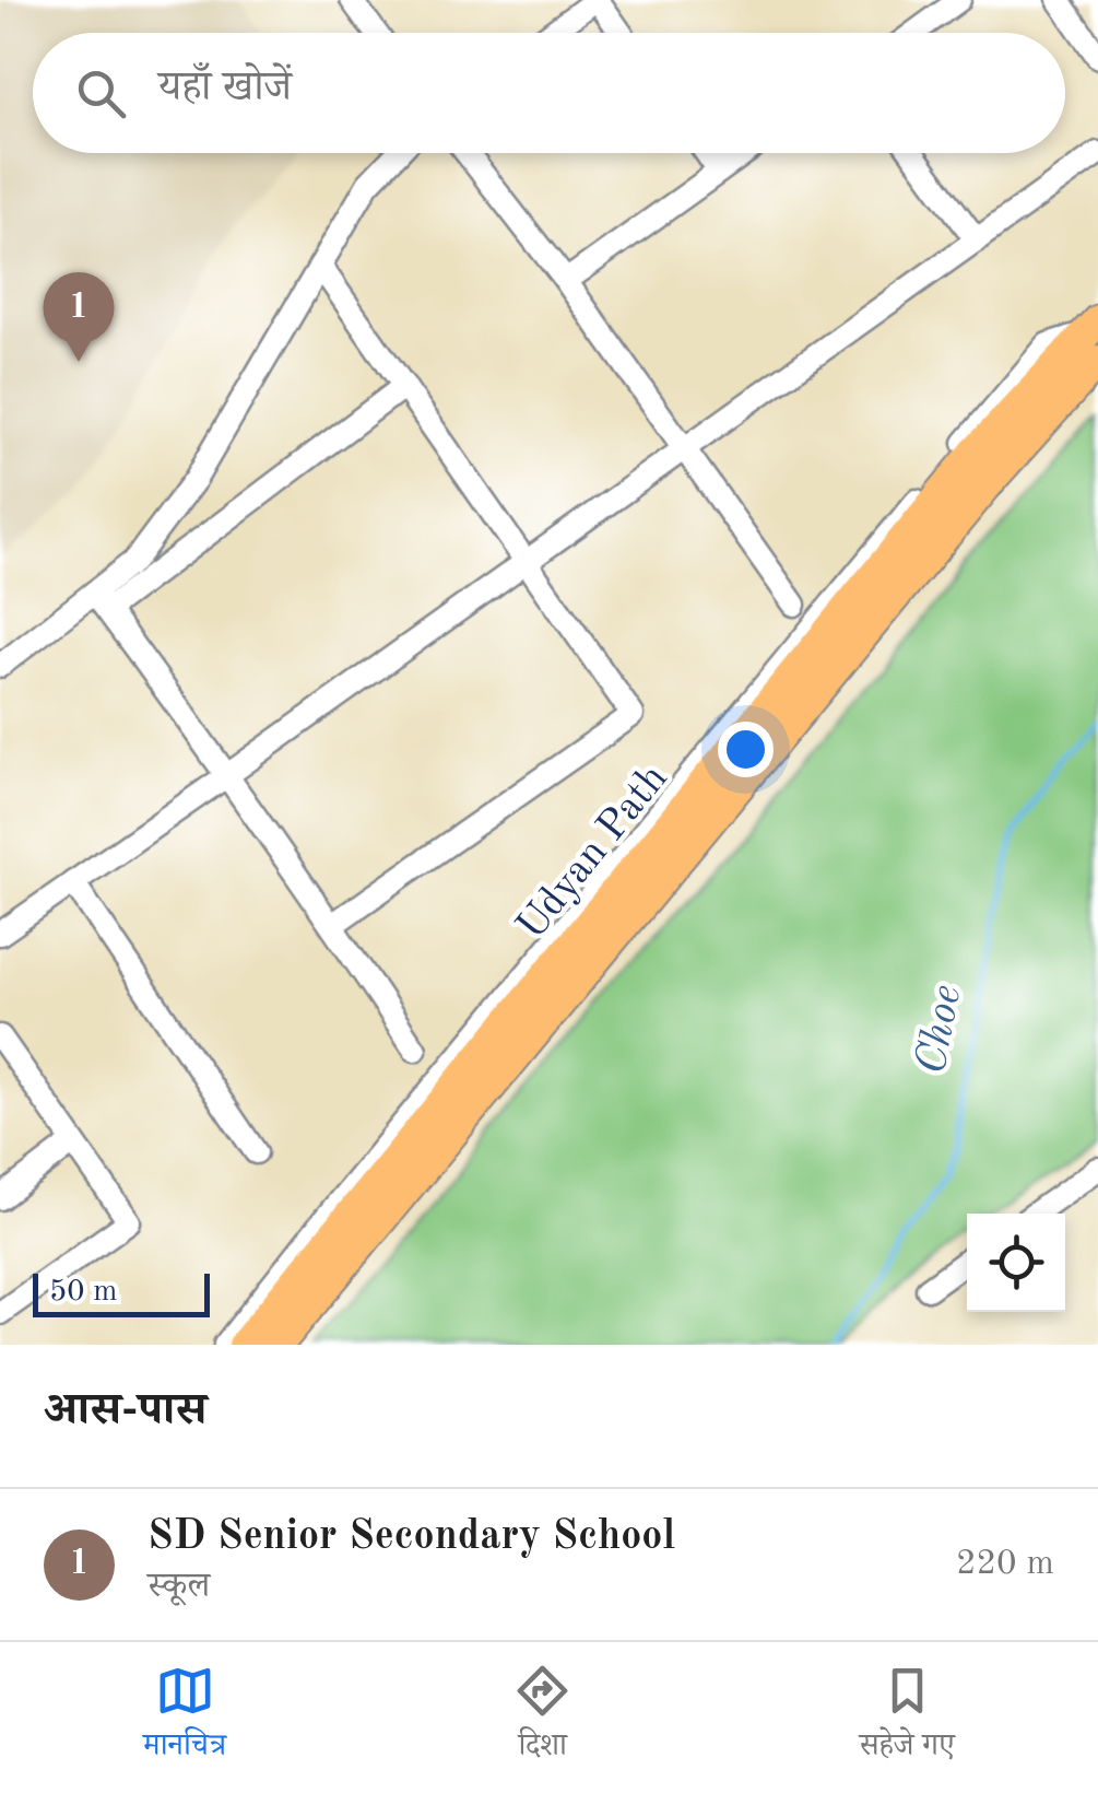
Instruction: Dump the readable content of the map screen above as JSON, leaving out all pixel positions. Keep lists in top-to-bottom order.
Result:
{
  "streets": {
    "main road": ["Udyan Path"]
  },
  "water": ["Choe"],
  "scale_bar": "50 m",
  "page": {
    "search": "यहाँ खोजें",
    "pins": "1",
    "scale": "50 m",
    "heading": "आस-पास",
    "list": [
      {
        "mark": "1",
        "name": "SD Senior Secondary School",
        "note": "स्कूल",
        "value": "220 m"
      }
    ],
    "nav": ["मानचित्र", "दिशा", "सहेजे गए"]
  }
}
